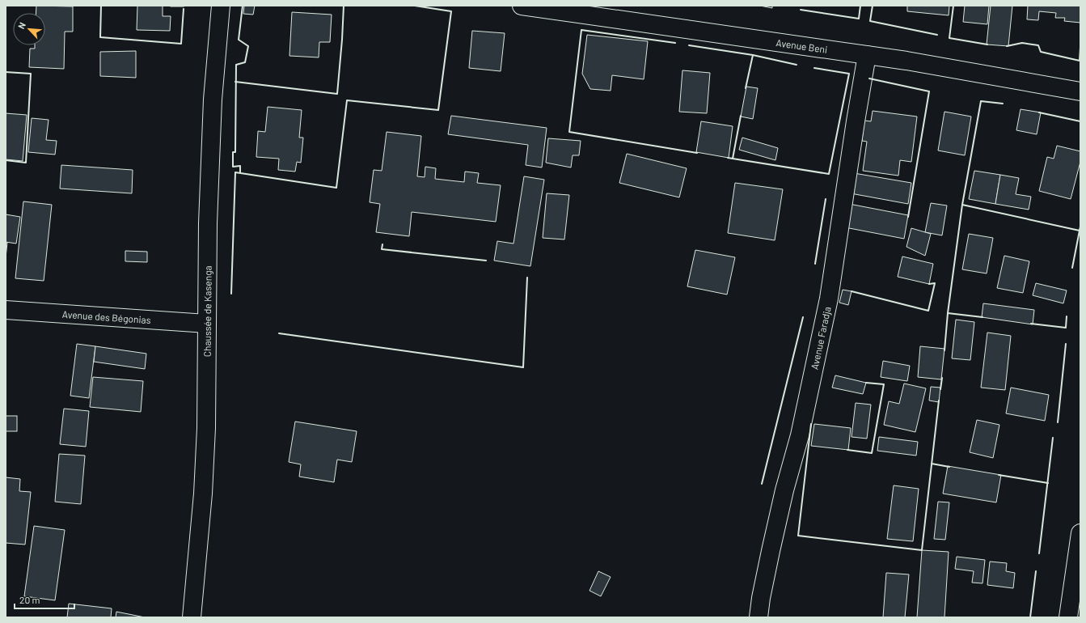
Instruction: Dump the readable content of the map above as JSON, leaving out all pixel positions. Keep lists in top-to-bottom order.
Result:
{
  "streets": {
    "street": [
      "Avenue Beni",
      "Chaussée de Kasenga",
      "Avenue des Bégonias",
      "Avenue Faradja"
    ]
  },
  "crossings": [
    ["Avenue Beni", "Avenue Faradja"],
    ["Chaussée de Kasenga", "Avenue des Bégonias"]
  ],
  "scale_bar": "20 m",
  "north": "top left"
}
